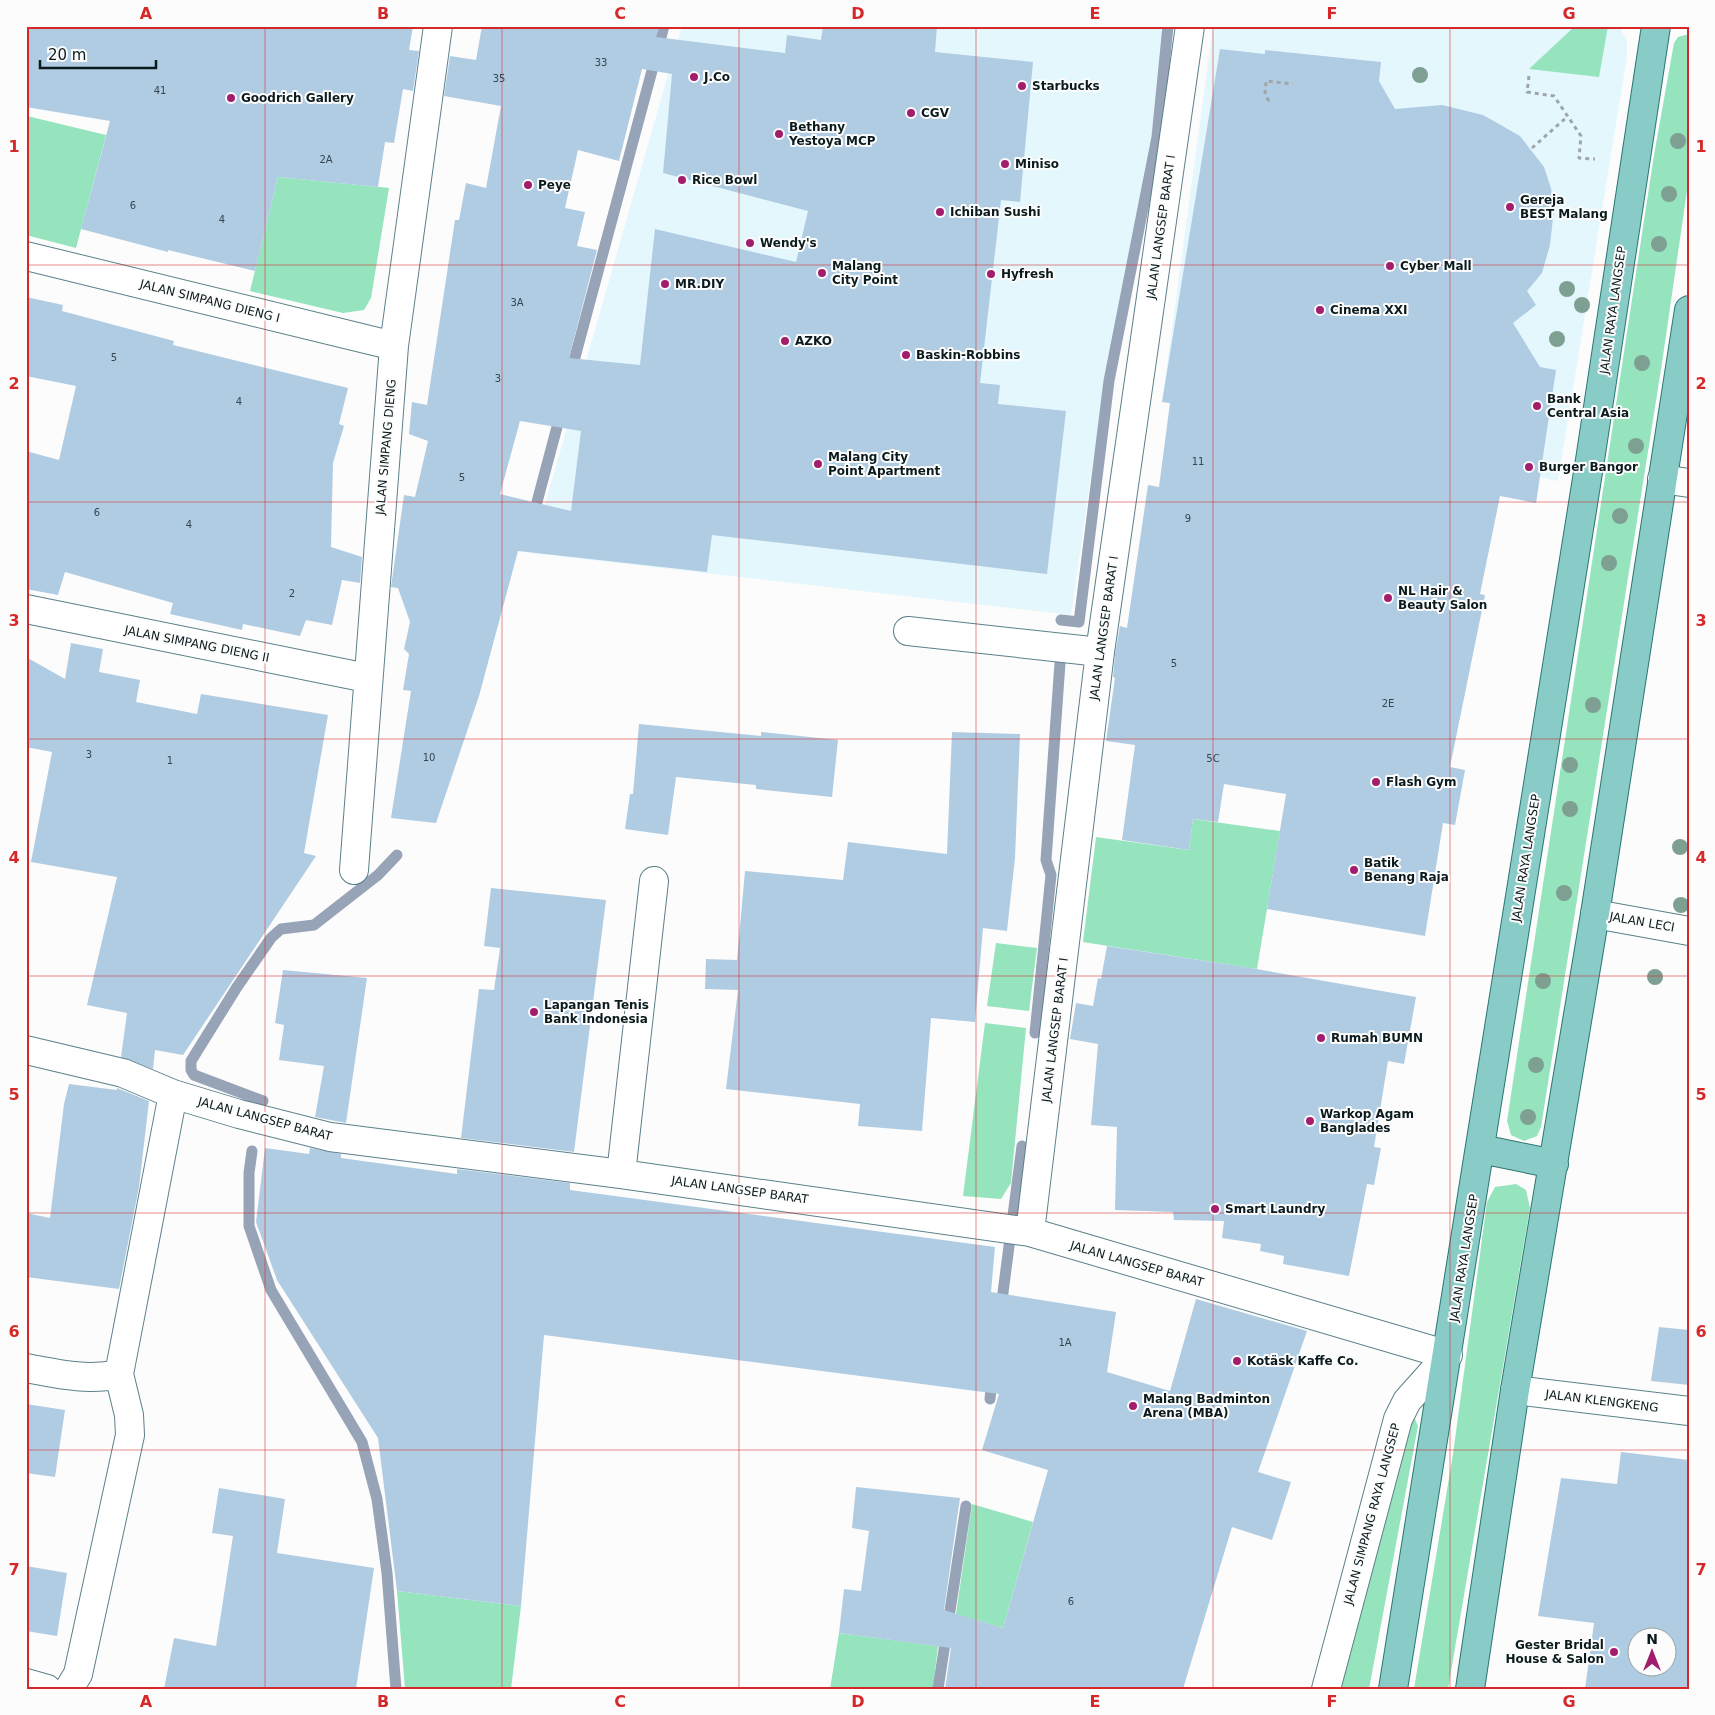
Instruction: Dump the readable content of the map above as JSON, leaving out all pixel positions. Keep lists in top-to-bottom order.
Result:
{
  "streets": {
    "main road": ["JALAN RAYA LANGSEP"],
    "street": [
      "JALAN LANGSEP BARAT I",
      "JALAN SIMPANG DIENG I",
      "JALAN SIMPANG DIENG",
      "JALAN SIMPANG DIENG II",
      "JALAN LECI",
      "JALAN LANGSEP BARAT",
      "JALAN KLENGKENG",
      "JALAN SIMPANG RAYA LANGSEP"
    ]
  },
  "crossings": [
    ["JALAN LANGSEP BARAT I", "JALAN LANGSEP BARAT"],
    ["JALAN SIMPANG DIENG I", "JALAN SIMPANG DIENG"],
    ["JALAN RAYA LANGSEP", "JALAN LANGSEP BARAT"],
    ["JALAN RAYA LANGSEP", "JALAN SIMPANG RAYA LANGSEP"],
    ["JALAN SIMPANG DIENG", "JALAN SIMPANG DIENG II"],
    ["JALAN LANGSEP BARAT", "JALAN SIMPANG RAYA LANGSEP"]
  ],
  "places": [
    "J.Co",
    "Starbucks",
    "Goodrich Gallery",
    "CGV",
    "Bethany Yestoya MCP",
    "Miniso",
    "Rice Bowl",
    "Peye",
    "Gereja BEST Malang",
    "Ichiban Sushi",
    "Wendy's",
    "Cyber Mall",
    "Malang City Point",
    "Hyfresh",
    "MR.DIY",
    "Cinema XXI",
    "AZKO",
    "Baskin-Robbins",
    "Bank Central Asia",
    "Malang City Point Apartment",
    "Burger Bangor",
    "NL Hair & Beauty Salon",
    "Flash Gym",
    "Batik Benang Raja",
    "Lapangan Tenis Bank Indonesia",
    "Rumah BUMN",
    "Warkop Agam Banglades",
    "Smart Laundry",
    "Kotäsk Kaffe Co.",
    "Malang Badminton Arena (MBA)",
    "Gester Bridal House & Salon"
  ],
  "house_numbers": [
    "33",
    "35",
    "41",
    "2A",
    "6",
    "4",
    "3A",
    "5",
    "3",
    "4",
    "11",
    "5",
    "6",
    "9",
    "4",
    "2",
    "5",
    "2E",
    "3",
    "10",
    "5C",
    "1",
    "1A",
    "6"
  ],
  "scale_bar": "20 m",
  "north": "top",
  "grid": {
    "columns": [
      "A",
      "B",
      "C",
      "D",
      "E",
      "F",
      "G"
    ],
    "rows": [
      "1",
      "2",
      "3",
      "4",
      "5",
      "6",
      "7"
    ]
  }
}
